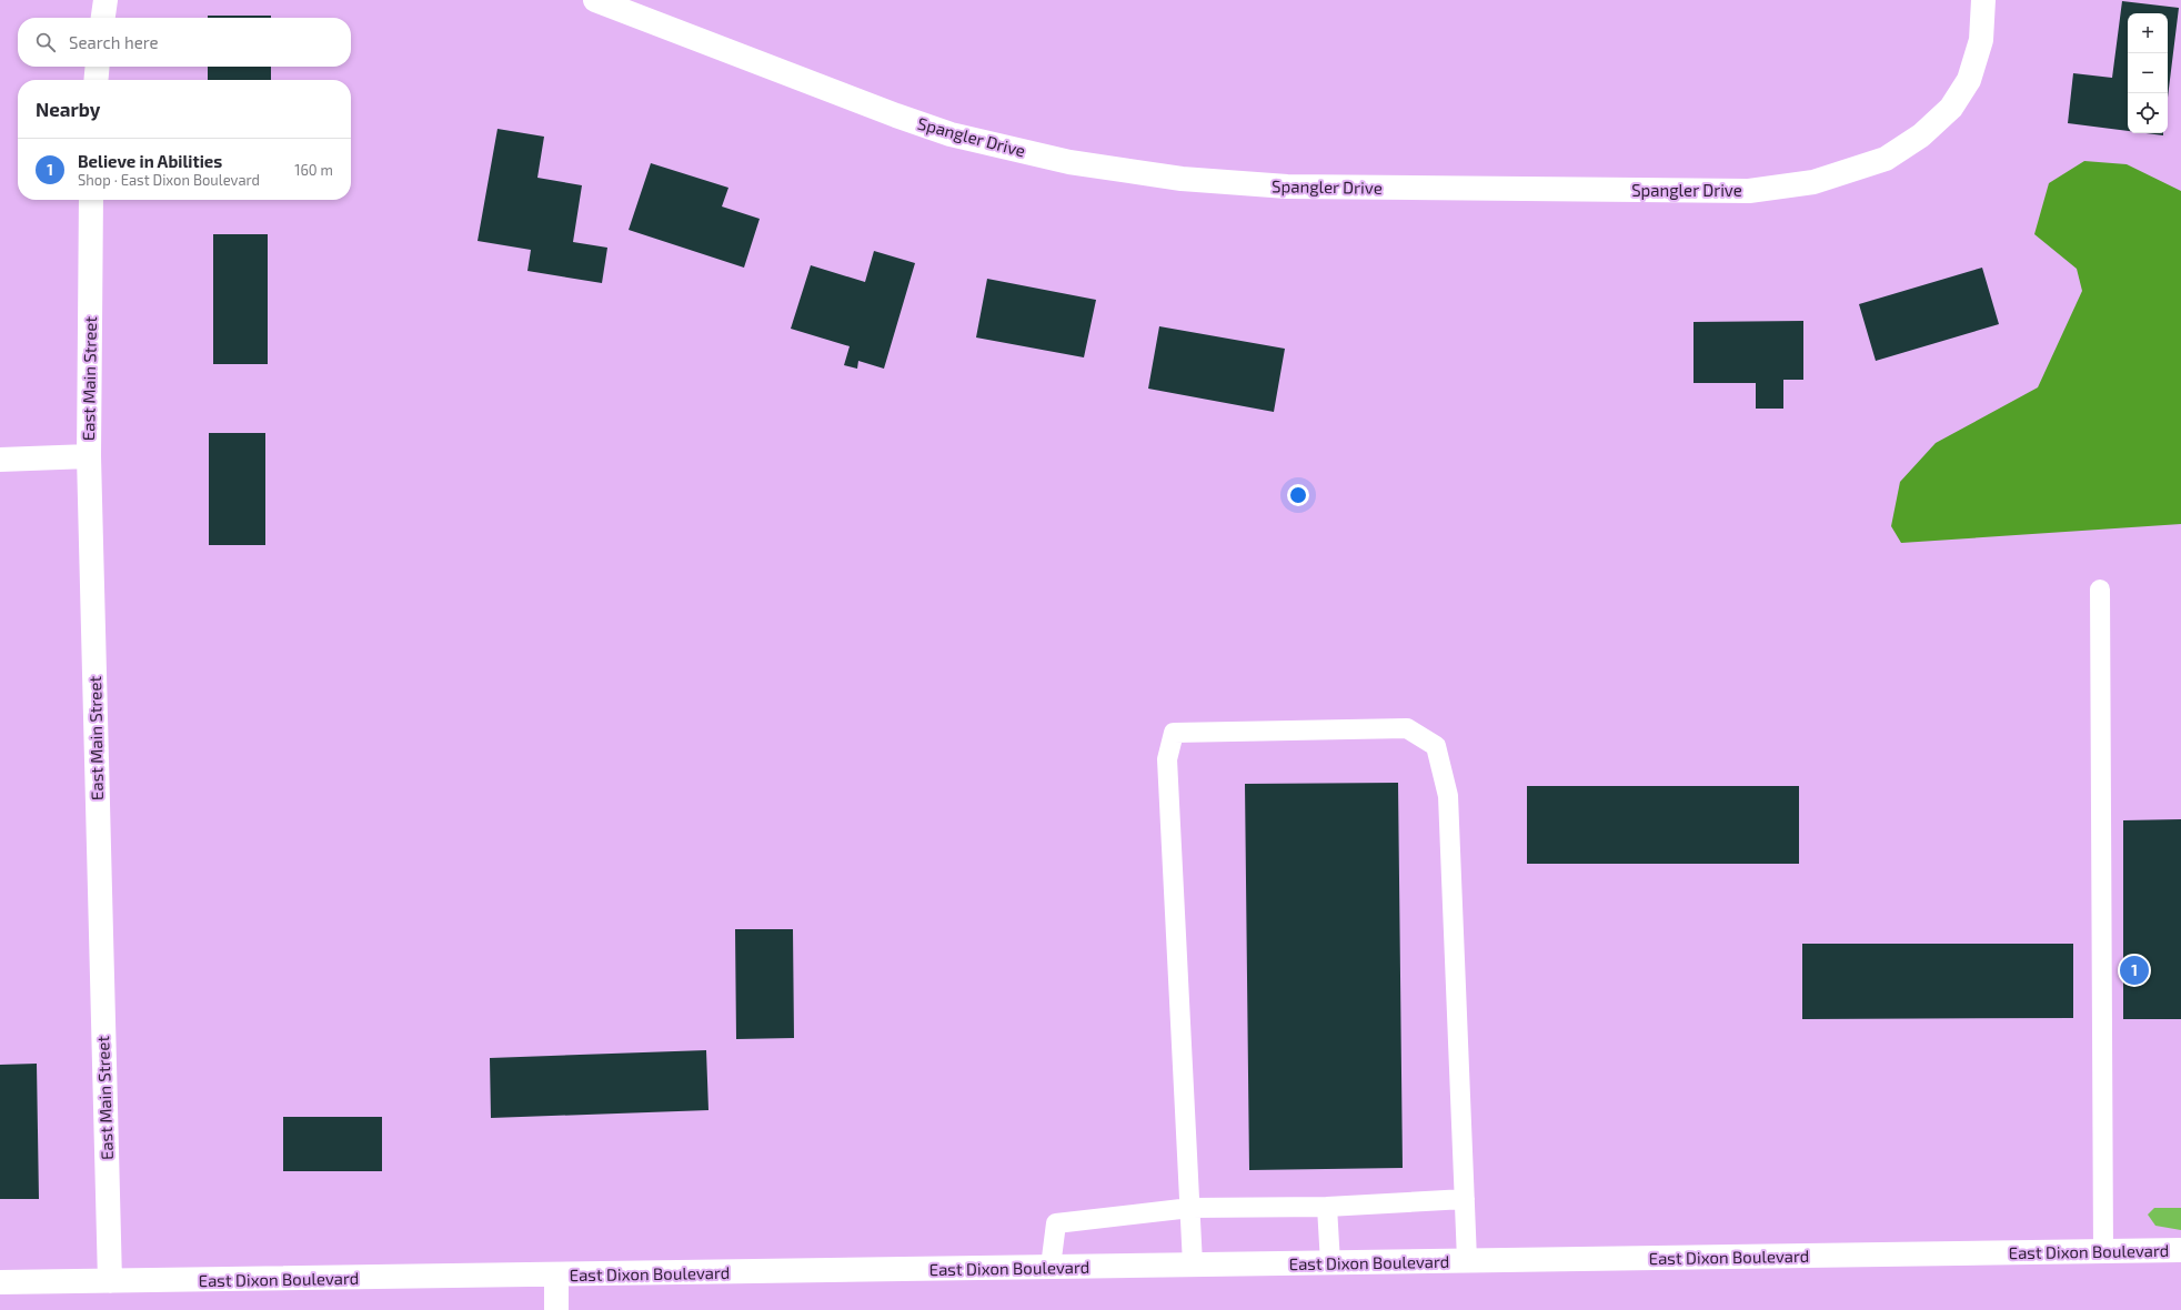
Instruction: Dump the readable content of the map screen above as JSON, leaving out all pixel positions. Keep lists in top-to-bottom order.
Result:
{
  "streets": {
    "street": ["Spangler Drive", "East Main Street", "East Dixon Boulevard"]
  },
  "crossings": [
    ["East Main Street", "East Dixon Boulevard"]
  ],
  "page": {
    "map_buttons": ["+", "−"],
    "search": "Search here",
    "heading": "Nearby",
    "list": [
      {
        "mark": "1",
        "name": "Believe in Abilities",
        "note": "Shop · East Dixon Boulevard",
        "value": "160 m"
      }
    ],
    "pins": "1"
  }
}
